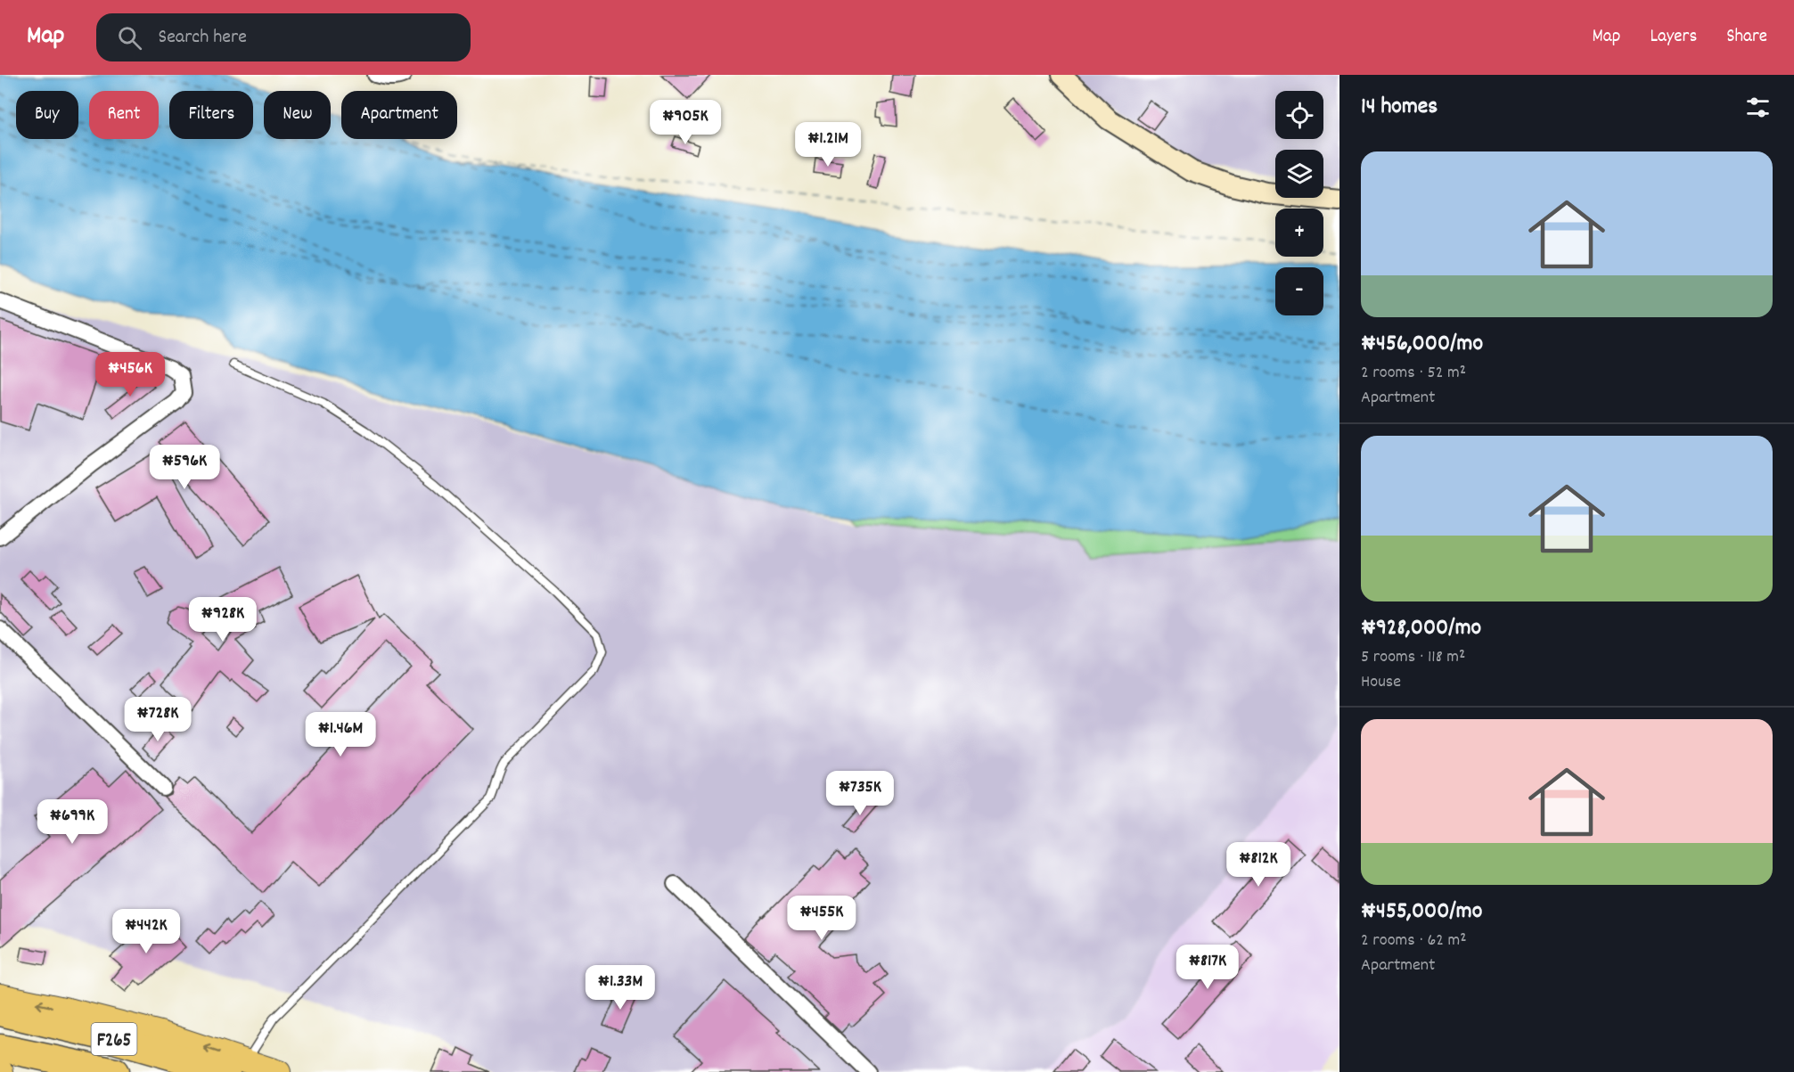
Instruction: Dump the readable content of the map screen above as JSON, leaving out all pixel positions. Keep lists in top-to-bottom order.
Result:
{
  "streets": {
    "highway": ["F265"]
  },
  "page": {
    "header": "Map",
    "search": "Search here",
    "nav": ["Map", "Layers", "Share"],
    "heading": "14 homes",
    "map_buttons": ["+", "−"],
    "chip": [
      "Buy",
      "Rent",
      "Filters",
      "New",
      "Apartment"
    ],
    "price": [
      "₦905K",
      "₦1.21M",
      "₦456K",
      "₦596K",
      "₦928K",
      "₦728K",
      "₦1.46M",
      "₦735K",
      "₦699K",
      "₦812K",
      "₦455K",
      "₦442K",
      "₦817K",
      "₦1.33M"
    ],
    "list": [
      {
        "name": "₦456,000/mo",
        "note": "2 rooms · 52 m² · Apartment"
      },
      {
        "name": "₦928,000/mo",
        "note": "5 rooms · 118 m² · House"
      },
      {
        "name": "₦455,000/mo",
        "note": "2 rooms · 62 m² · Apartment"
      }
    ]
  }
}
